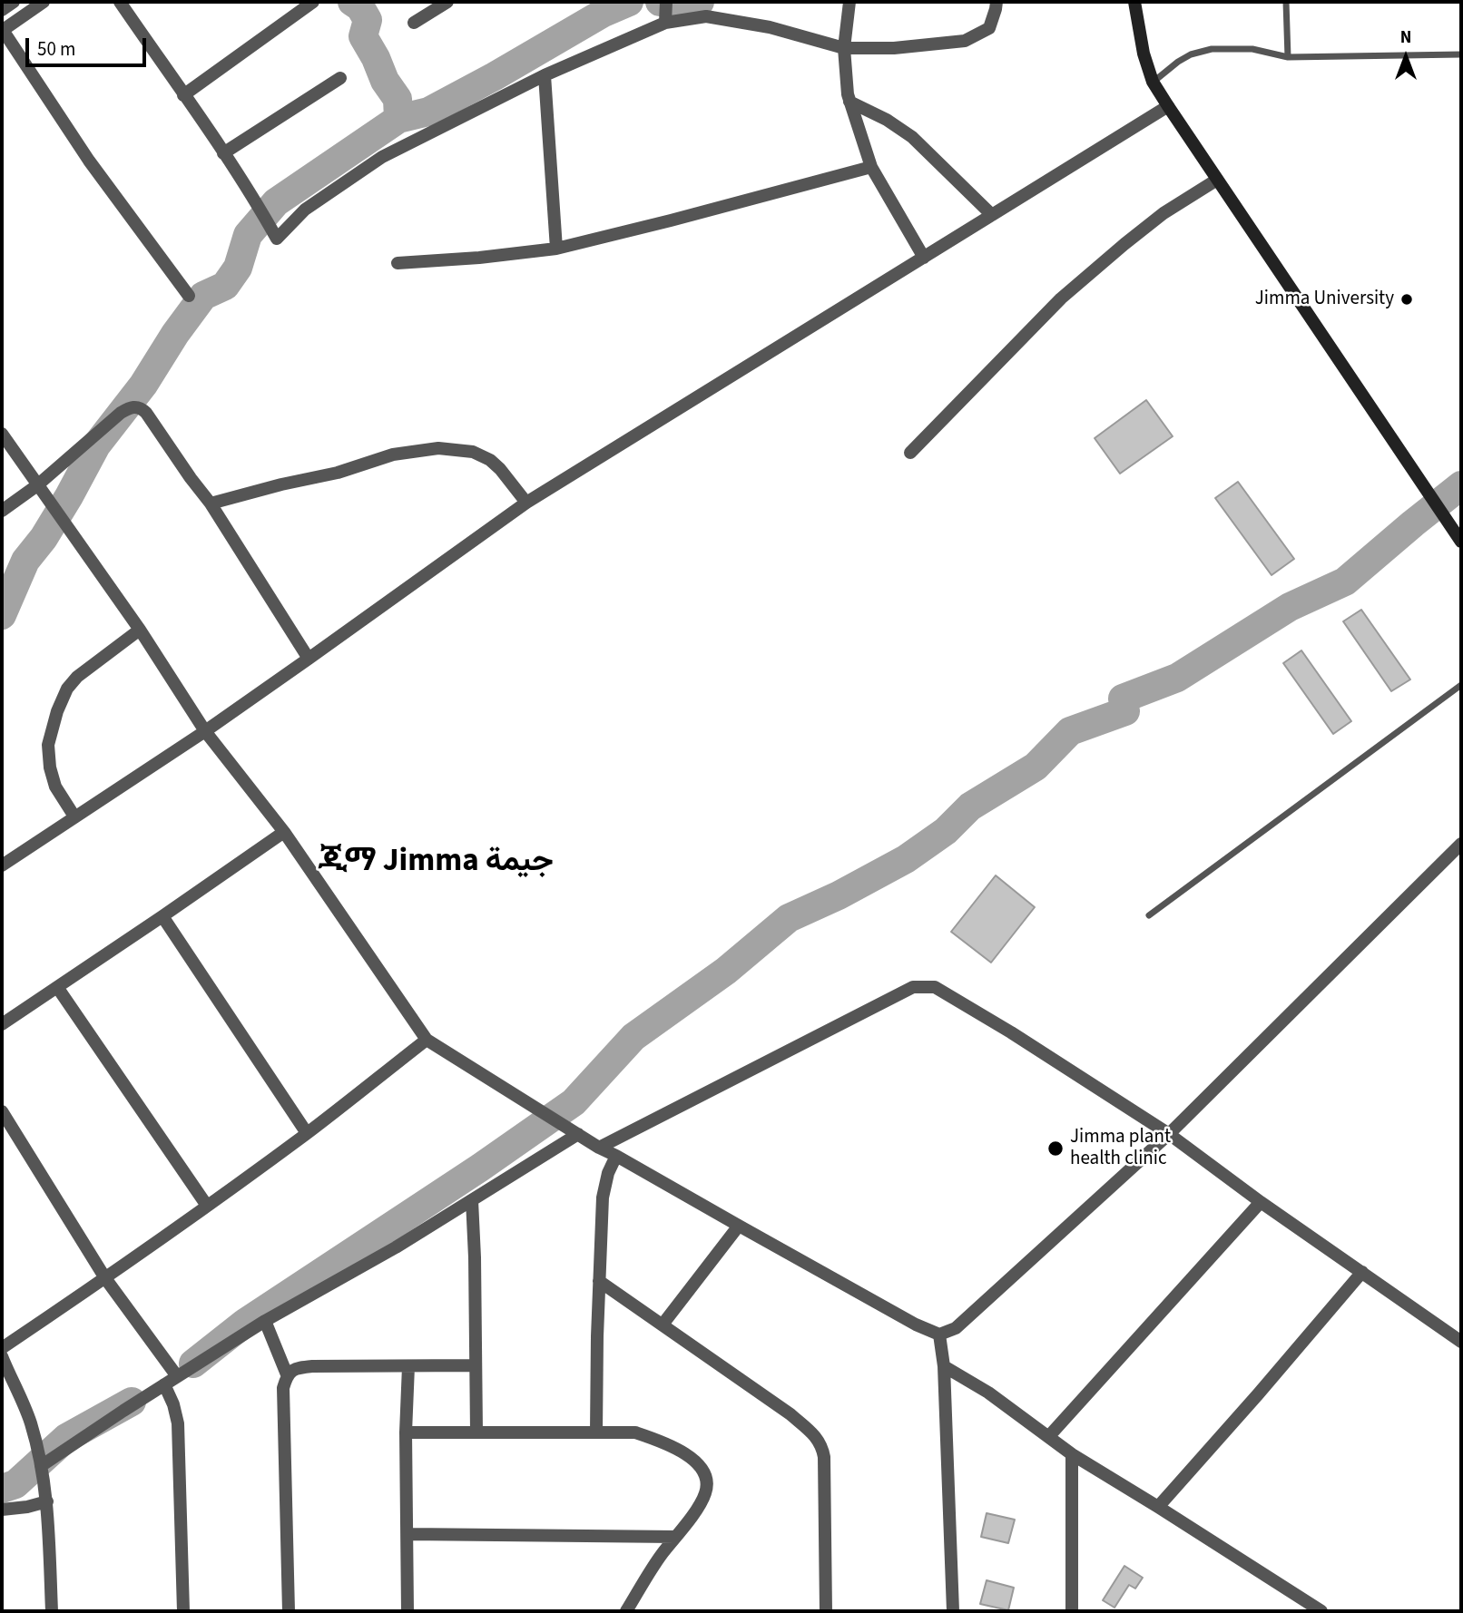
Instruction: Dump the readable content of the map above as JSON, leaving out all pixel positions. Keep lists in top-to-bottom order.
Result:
{
  "districts": ["ጂማ Jimma جيمة"],
  "places": ["Jimma University", "Jimma plant health clinic"],
  "scale_bar": "50 m",
  "north": "top"
}
